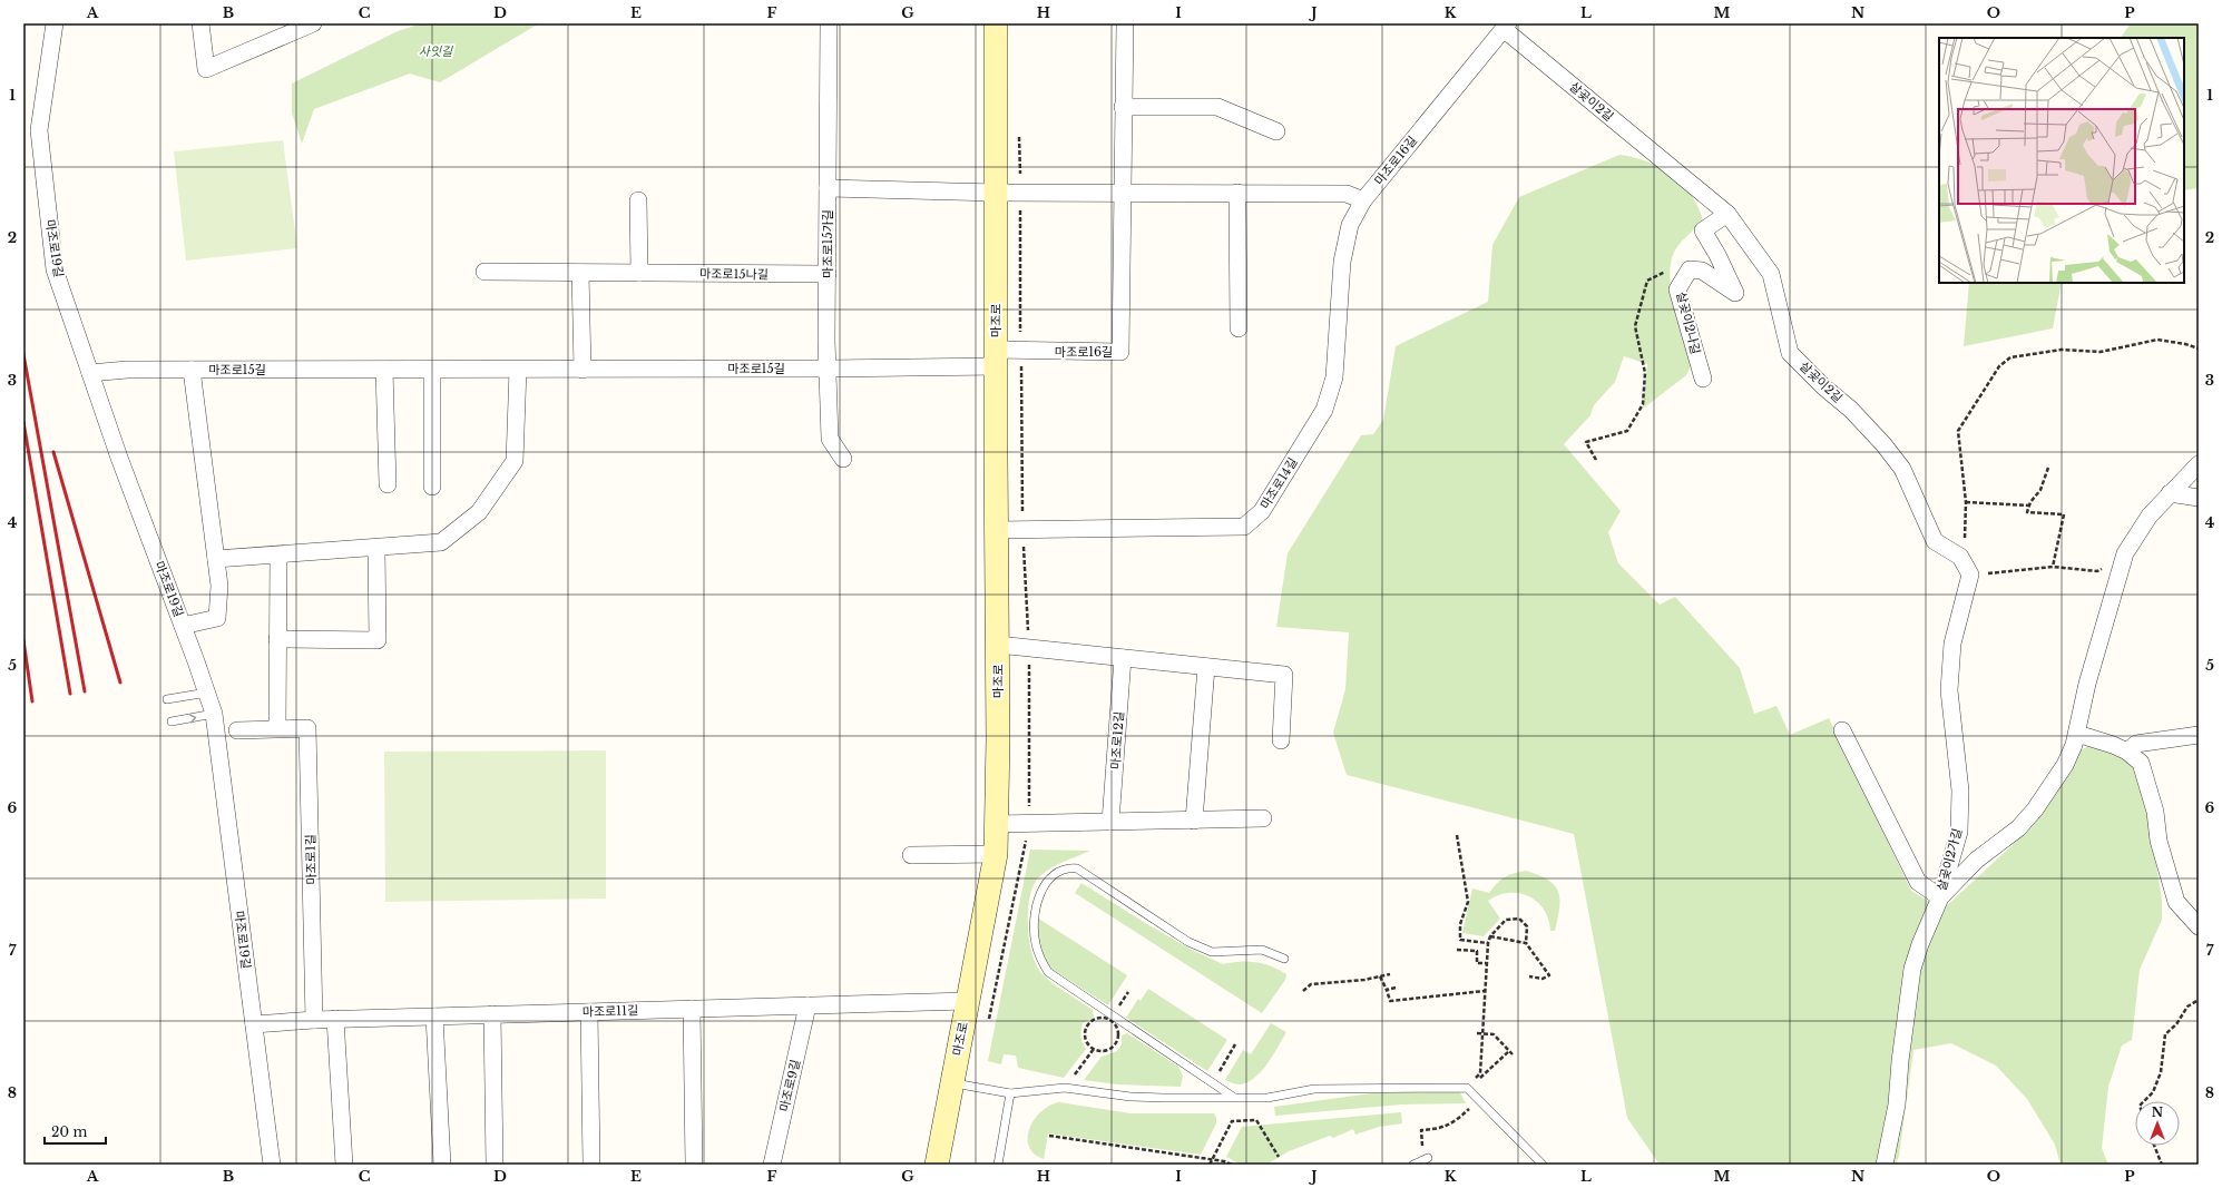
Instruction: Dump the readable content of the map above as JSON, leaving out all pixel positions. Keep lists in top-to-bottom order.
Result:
{
  "streets": {
    "main road": ["마조로"],
    "street": [
      "살곶이2길",
      "마조로16길",
      "마조로15가길",
      "마조로19길",
      "마조로15나길",
      "살곶이2나길",
      "마조로15길",
      "마조로14길",
      "마조로12길",
      "마조로1길",
      "살곶이2가길",
      "마조로11길",
      "마조로9길"
    ]
  },
  "crossings": [
    ["살곶이2길", "마조로16길"],
    ["살곶이2길", "살곶이2가길"],
    ["마조로16길", "마조로"],
    ["마조로16길", "마조로15길"],
    ["마조로16길", "마조로14길"],
    ["마조로15가길", "마조로15나길"],
    ["마조로15가길", "마조로15길"],
    ["마조로19길", "마조로15길"],
    ["마조로19길", "마조로11길"],
    ["마조로", "마조로15길"],
    ["마조로", "마조로14길"],
    ["마조로", "마조로11길"],
    ["마조로1길", "마조로11길"],
    ["마조로11길", "마조로9길"]
  ],
  "parks": ["사잇길"],
  "scale_bar": "20 m",
  "north": "top",
  "grid": {
    "columns": [
      "A",
      "B",
      "C",
      "D",
      "E",
      "F",
      "G",
      "H",
      "I",
      "J",
      "K",
      "L",
      "M",
      "N",
      "O",
      "P"
    ],
    "rows": [
      "1",
      "2",
      "3",
      "4",
      "5",
      "6",
      "7",
      "8"
    ]
  }
}
